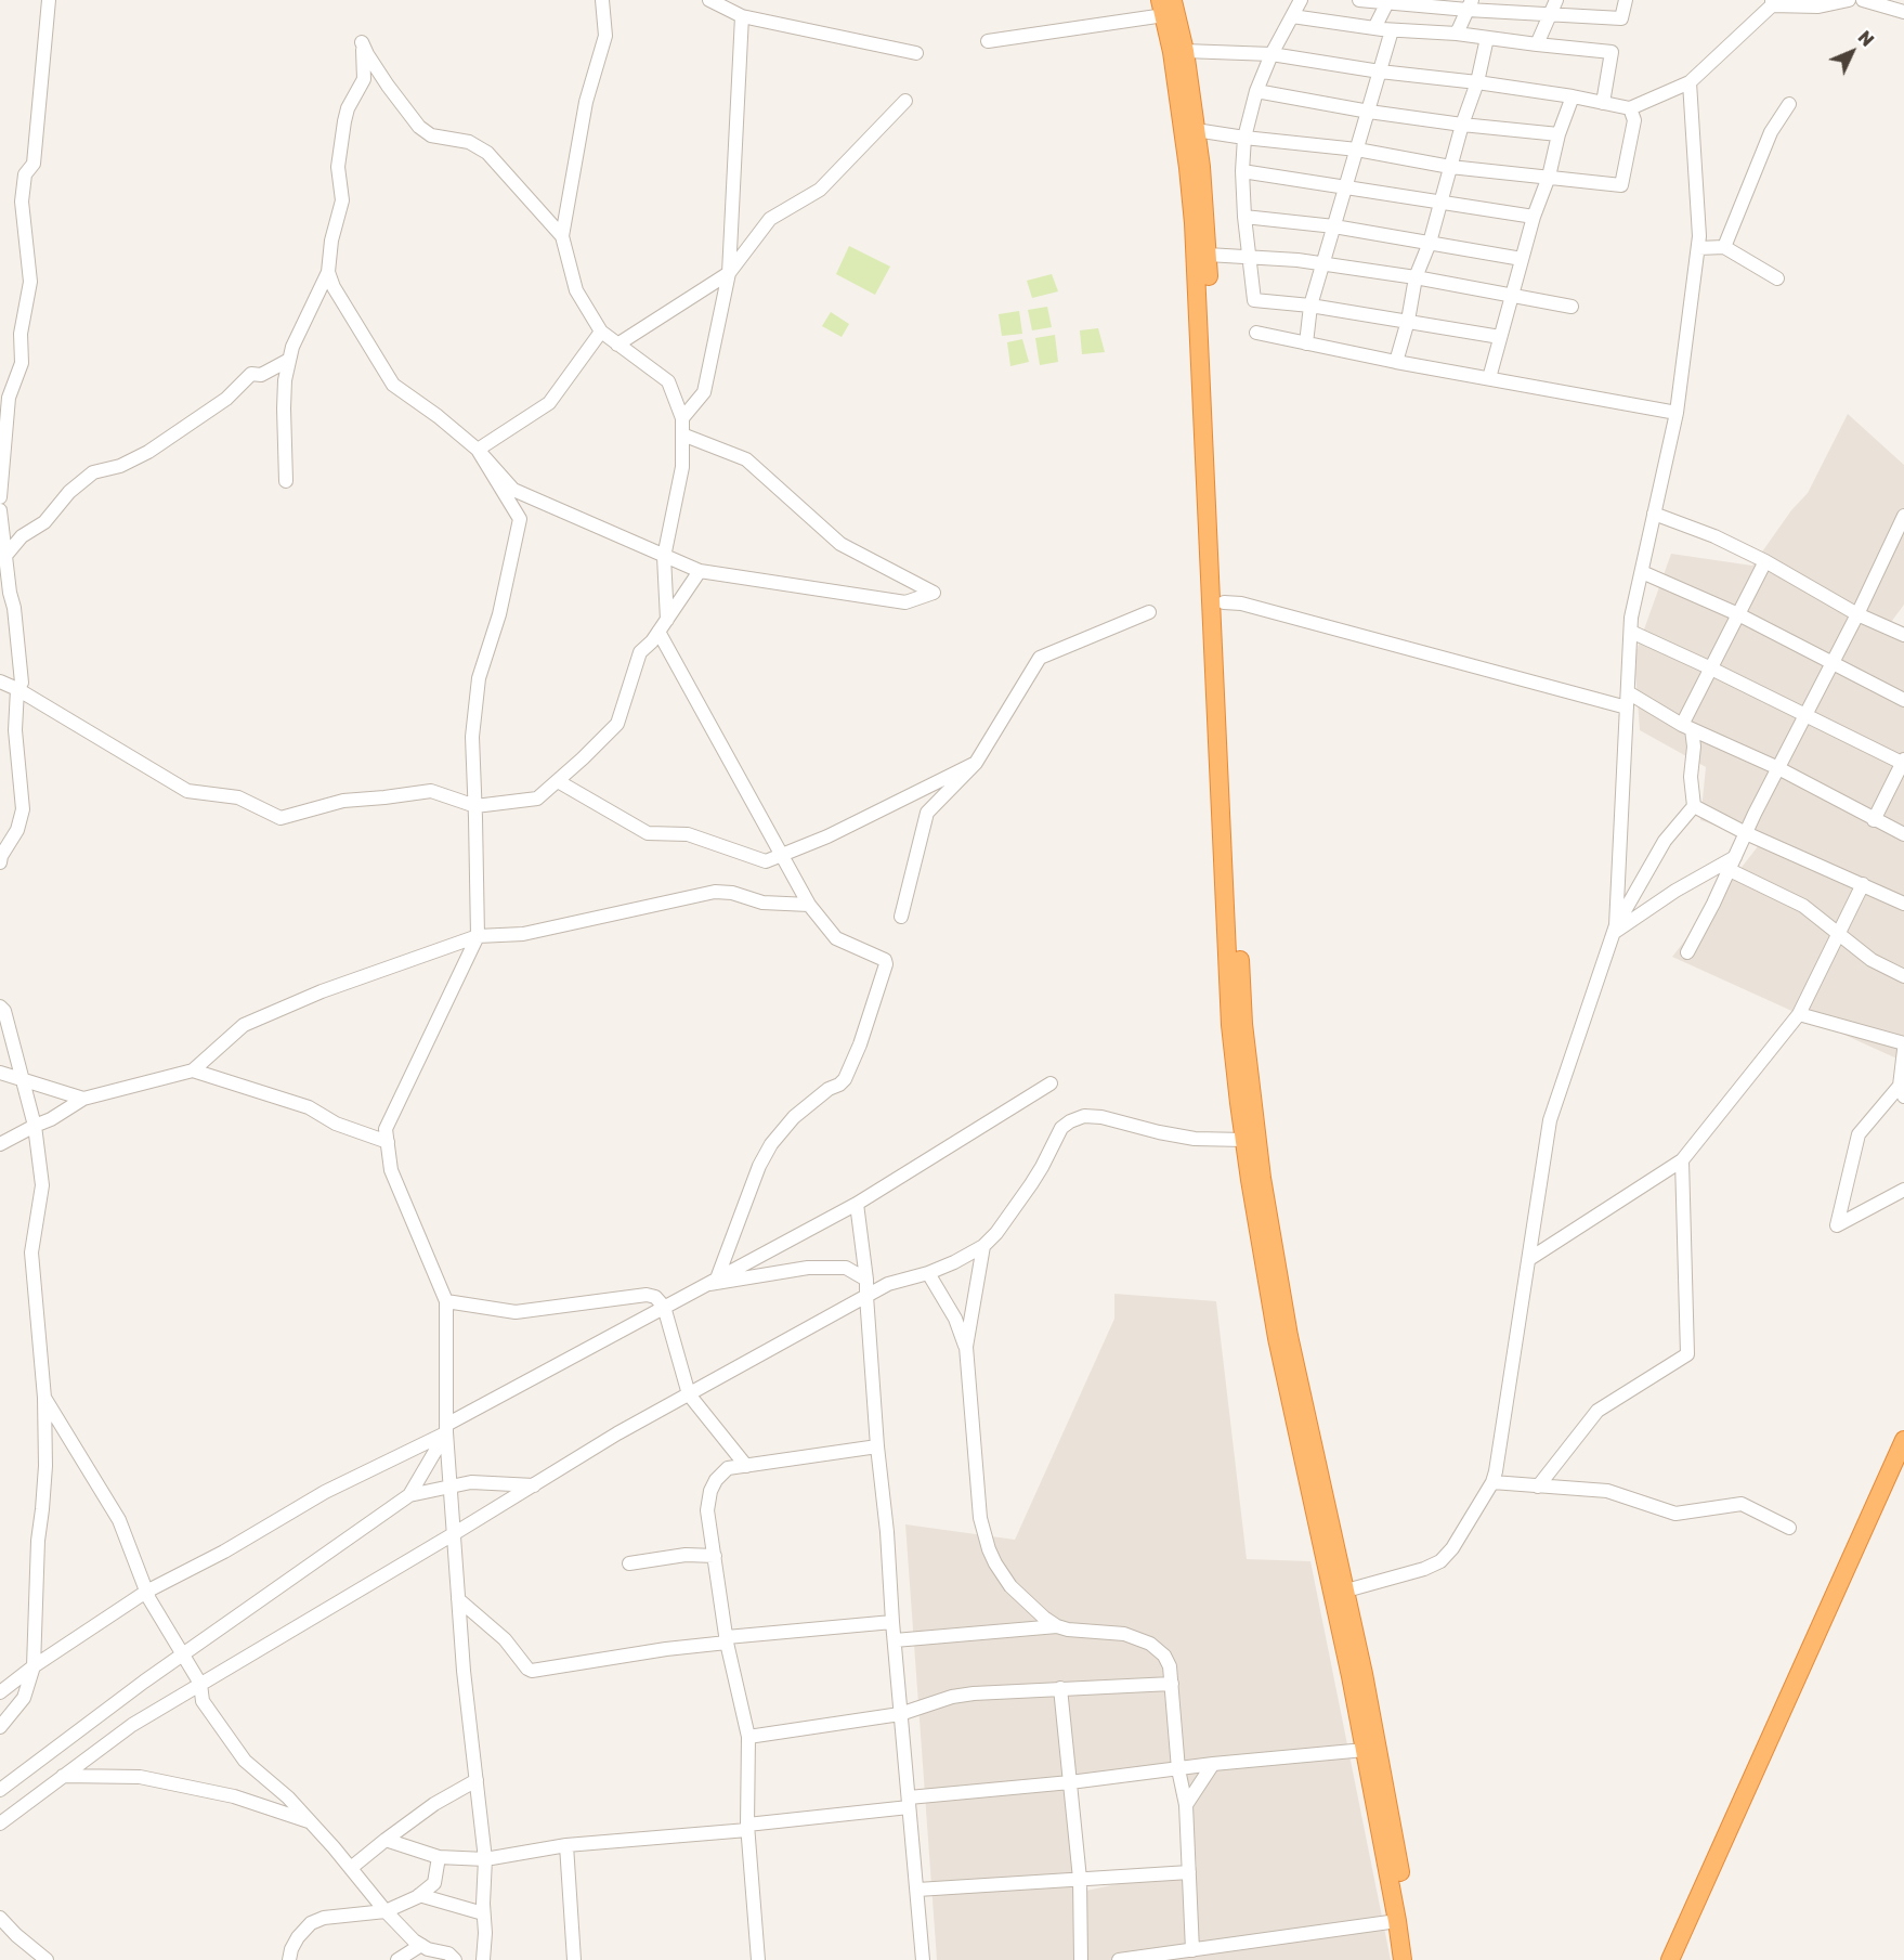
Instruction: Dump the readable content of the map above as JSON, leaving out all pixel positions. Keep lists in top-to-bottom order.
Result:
{
  "north": "top right"
}
